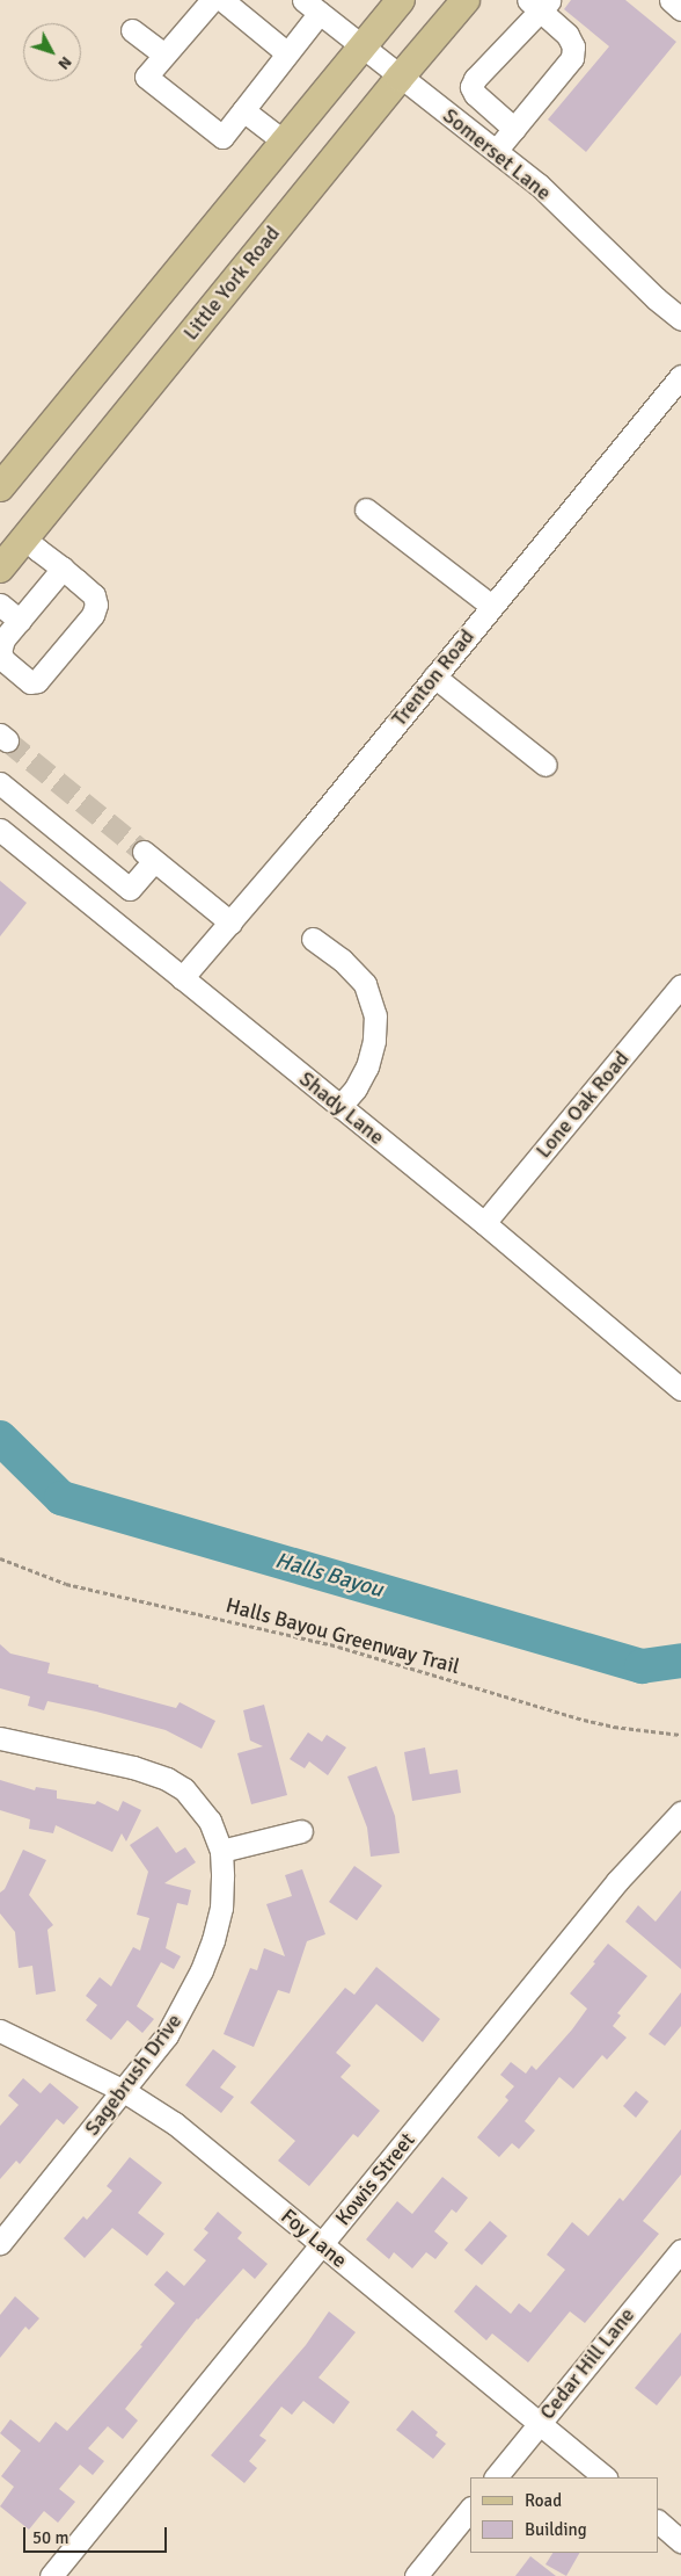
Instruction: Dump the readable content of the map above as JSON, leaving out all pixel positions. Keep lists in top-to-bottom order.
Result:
{
  "streets": {
    "main road": ["Little York Road"],
    "street": [
      "Somerset Lane",
      "Trenton Road",
      "Lone Oak Road",
      "Shady Lane",
      "Sagebrush Drive",
      "Kowis Street",
      "Foy Lane",
      "Cedar Hill Lane"
    ],
    "path": ["Halls Bayou Greenway Trail"]
  },
  "crossings": [
    ["Somerset Lane", "Little York Road"],
    ["Trenton Road", "Shady Lane"],
    ["Lone Oak Road", "Shady Lane"],
    ["Sagebrush Drive", "Foy Lane"],
    ["Kowis Street", "Foy Lane"],
    ["Foy Lane", "Cedar Hill Lane"]
  ],
  "water": ["Halls Bayou"],
  "legend": ["Road", "Building"],
  "scale_bar": "50 m",
  "north": "bottom right"
}
